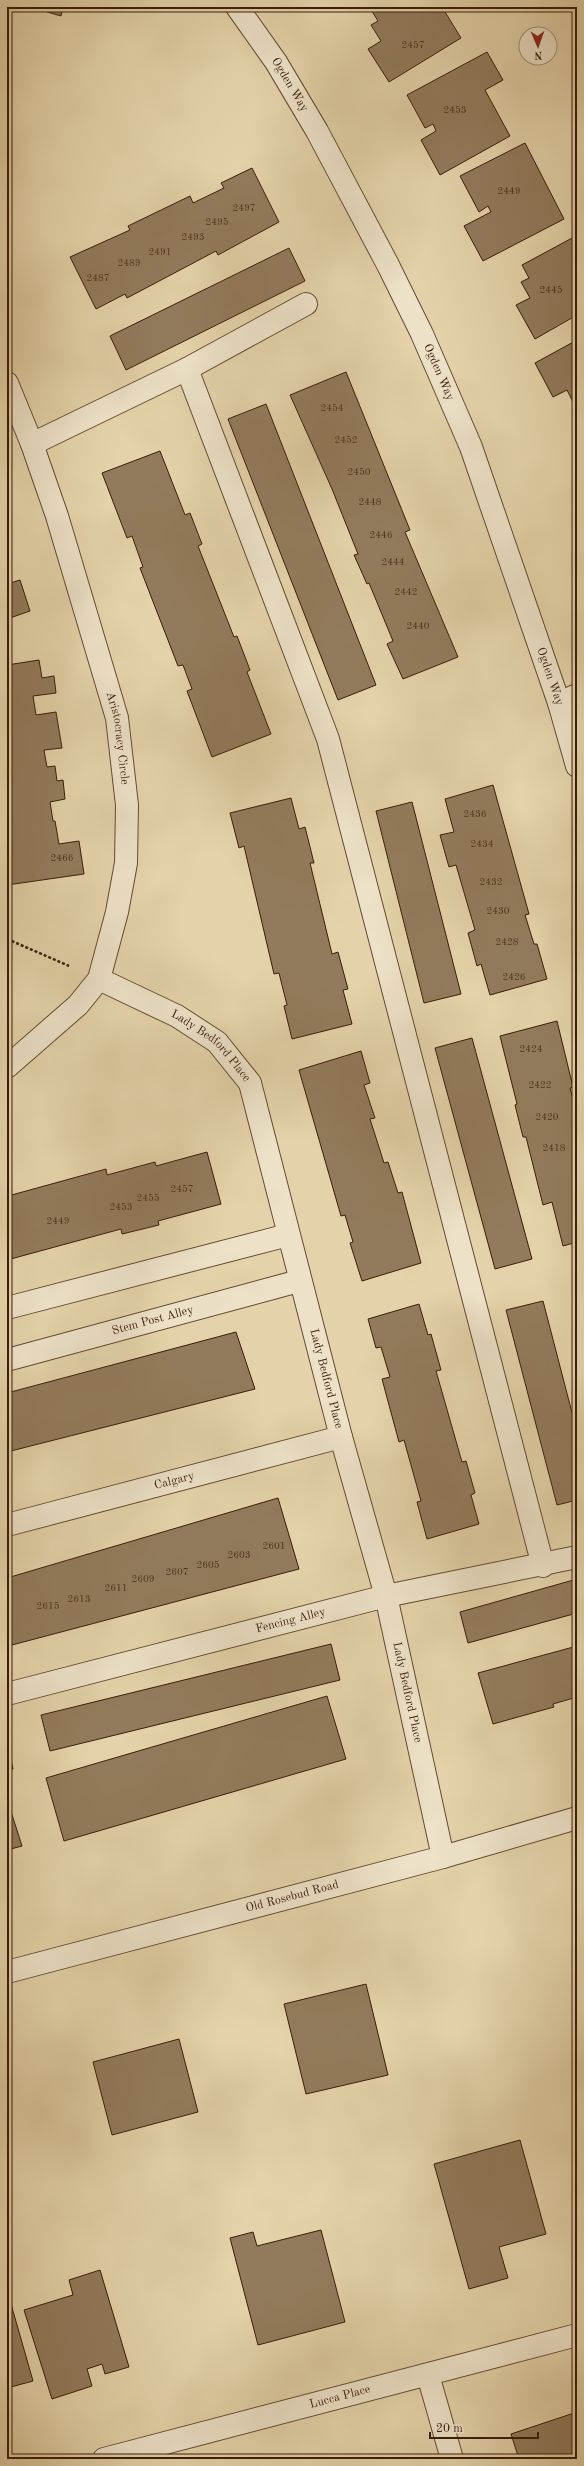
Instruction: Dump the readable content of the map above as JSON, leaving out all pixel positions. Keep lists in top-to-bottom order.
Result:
{
  "streets": {
    "street": [
      "Ogden Way",
      "Aristocracy Circle",
      "Lady Bedford Place",
      "Stem Post Alley",
      "Calgary",
      "Fencing Alley",
      "Old Rosebud Road",
      "Lucca Place"
    ]
  },
  "crossings": [
    ["Aristocracy Circle", "Lady Bedford Place"],
    ["Lady Bedford Place", "Stem Post Alley"],
    ["Lady Bedford Place", "Calgary"],
    ["Lady Bedford Place", "Fencing Alley"],
    ["Lady Bedford Place", "Old Rosebud Road"]
  ],
  "house_numbers": [
    "2457",
    "2453",
    "2449",
    "2497",
    "2495",
    "2493",
    "2491",
    "2489",
    "2487",
    "2445",
    "2454",
    "2452",
    "2450",
    "2448",
    "2446",
    "2444",
    "2442",
    "2440",
    "2436",
    "2434",
    "2466",
    "2432",
    "2430",
    "2428",
    "2426",
    "2424",
    "2422",
    "2420",
    "2418",
    "2457",
    "2455",
    "2453",
    "2449",
    "2601",
    "2603",
    "2605",
    "2607",
    "2609",
    "2611",
    "2613",
    "2615"
  ],
  "scale_bar": "20 m",
  "north": "bottom"
}
